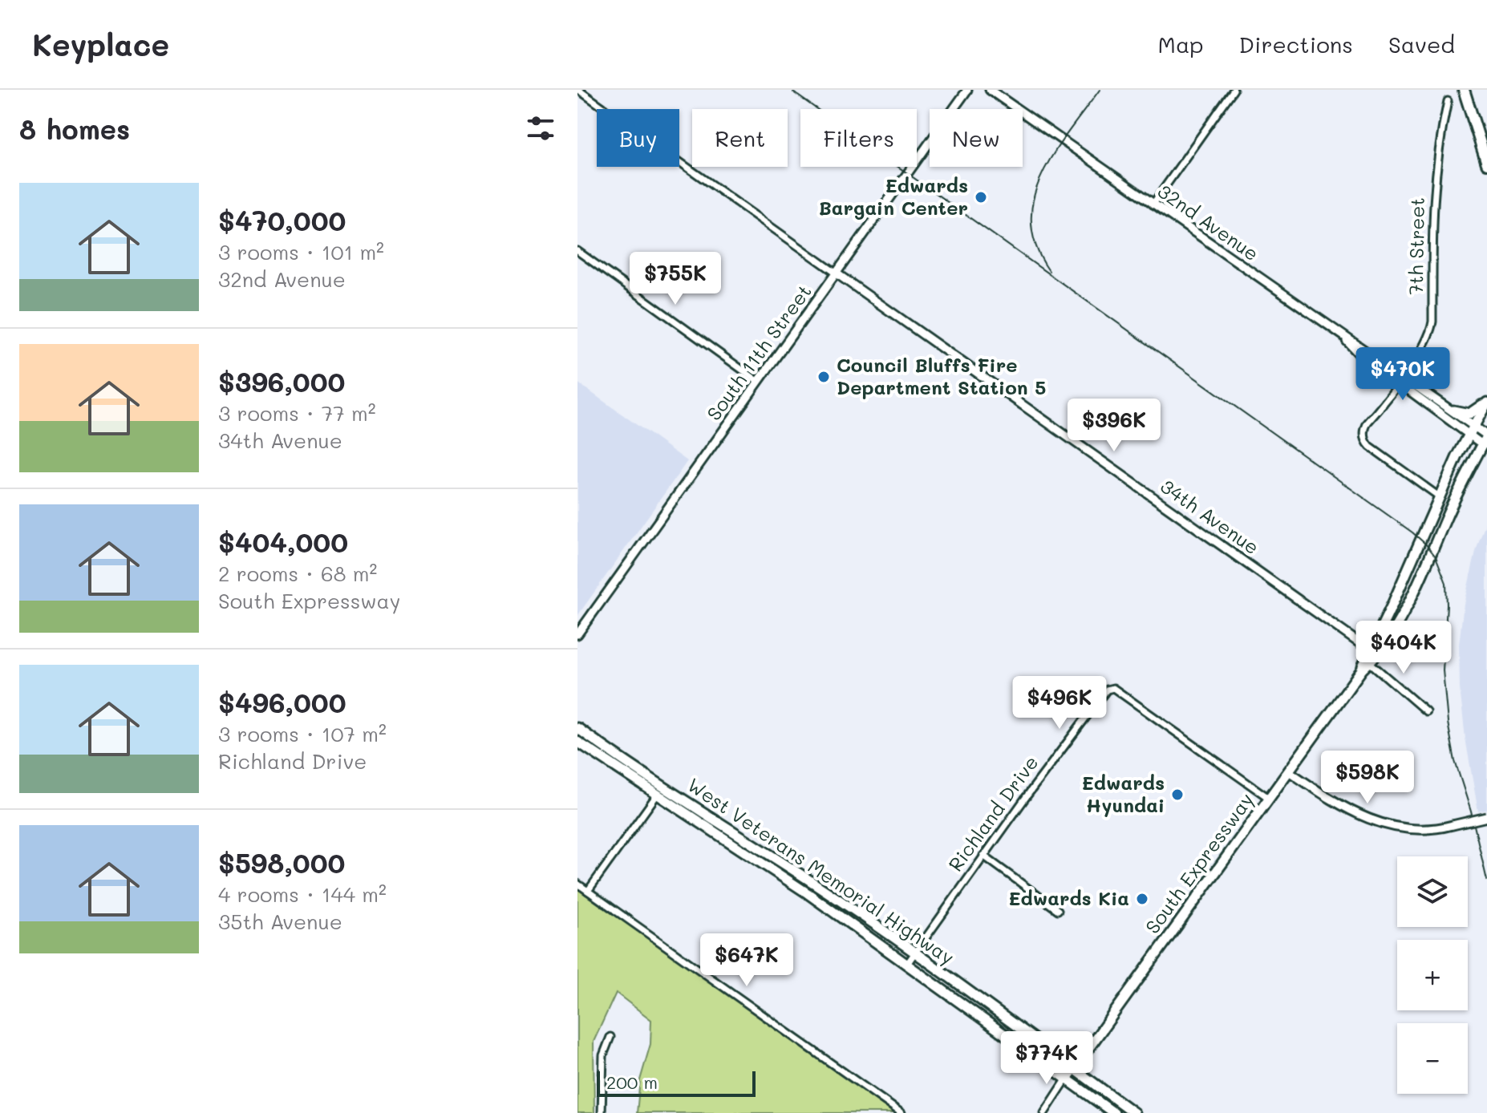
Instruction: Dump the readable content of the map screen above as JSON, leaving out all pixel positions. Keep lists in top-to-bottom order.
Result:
{
  "streets": {
    "main road": ["South Expressway", "West Veterans Memorial Highway"],
    "street": [
      "32nd Avenue",
      "7th Street",
      "South 11th Street",
      "34th Avenue",
      "Richland Drive"
    ]
  },
  "crossings": [
    ["32nd Avenue", "7th Street"],
    ["32nd Avenue", "South Expressway"],
    ["7th Street", "South Expressway"],
    ["South 11th Street", "34th Avenue"],
    ["34th Avenue", "South Expressway"],
    ["Richland Drive", "South Expressway"],
    ["Richland Drive", "West Veterans Memorial Highway"],
    ["South Expressway", "West Veterans Memorial Highway"]
  ],
  "places": [
    "Edwards Bargain Center",
    "Council Bluffs Fire Department Station 5",
    "Edwards Hyundai",
    "Edwards Kia"
  ],
  "scale_bar": "200 m",
  "page": {
    "header": "Keyplace",
    "nav": ["Map", "Directions", "Saved"],
    "heading": "8 homes",
    "chip": [
      "Buy",
      "Rent",
      "Filters",
      "New"
    ],
    "list": [
      {
        "name": "$470,000",
        "note": "3 rooms · 101 m² · 32nd Avenue"
      },
      {
        "name": "$396,000",
        "note": "3 rooms · 77 m² · 34th Avenue"
      },
      {
        "name": "$404,000",
        "note": "2 rooms · 68 m² · South Expressway"
      },
      {
        "name": "$496,000",
        "note": "3 rooms · 107 m² · Richland Drive"
      },
      {
        "name": "$598,000",
        "note": "4 rooms · 144 m² · 35th Avenue"
      }
    ],
    "price": [
      "$755K",
      "$470K",
      "$396K",
      "$404K",
      "$496K",
      "$598K",
      "$647K",
      "$774K"
    ],
    "map_buttons": ["+", "−"],
    "scale": "200 m"
  }
}
